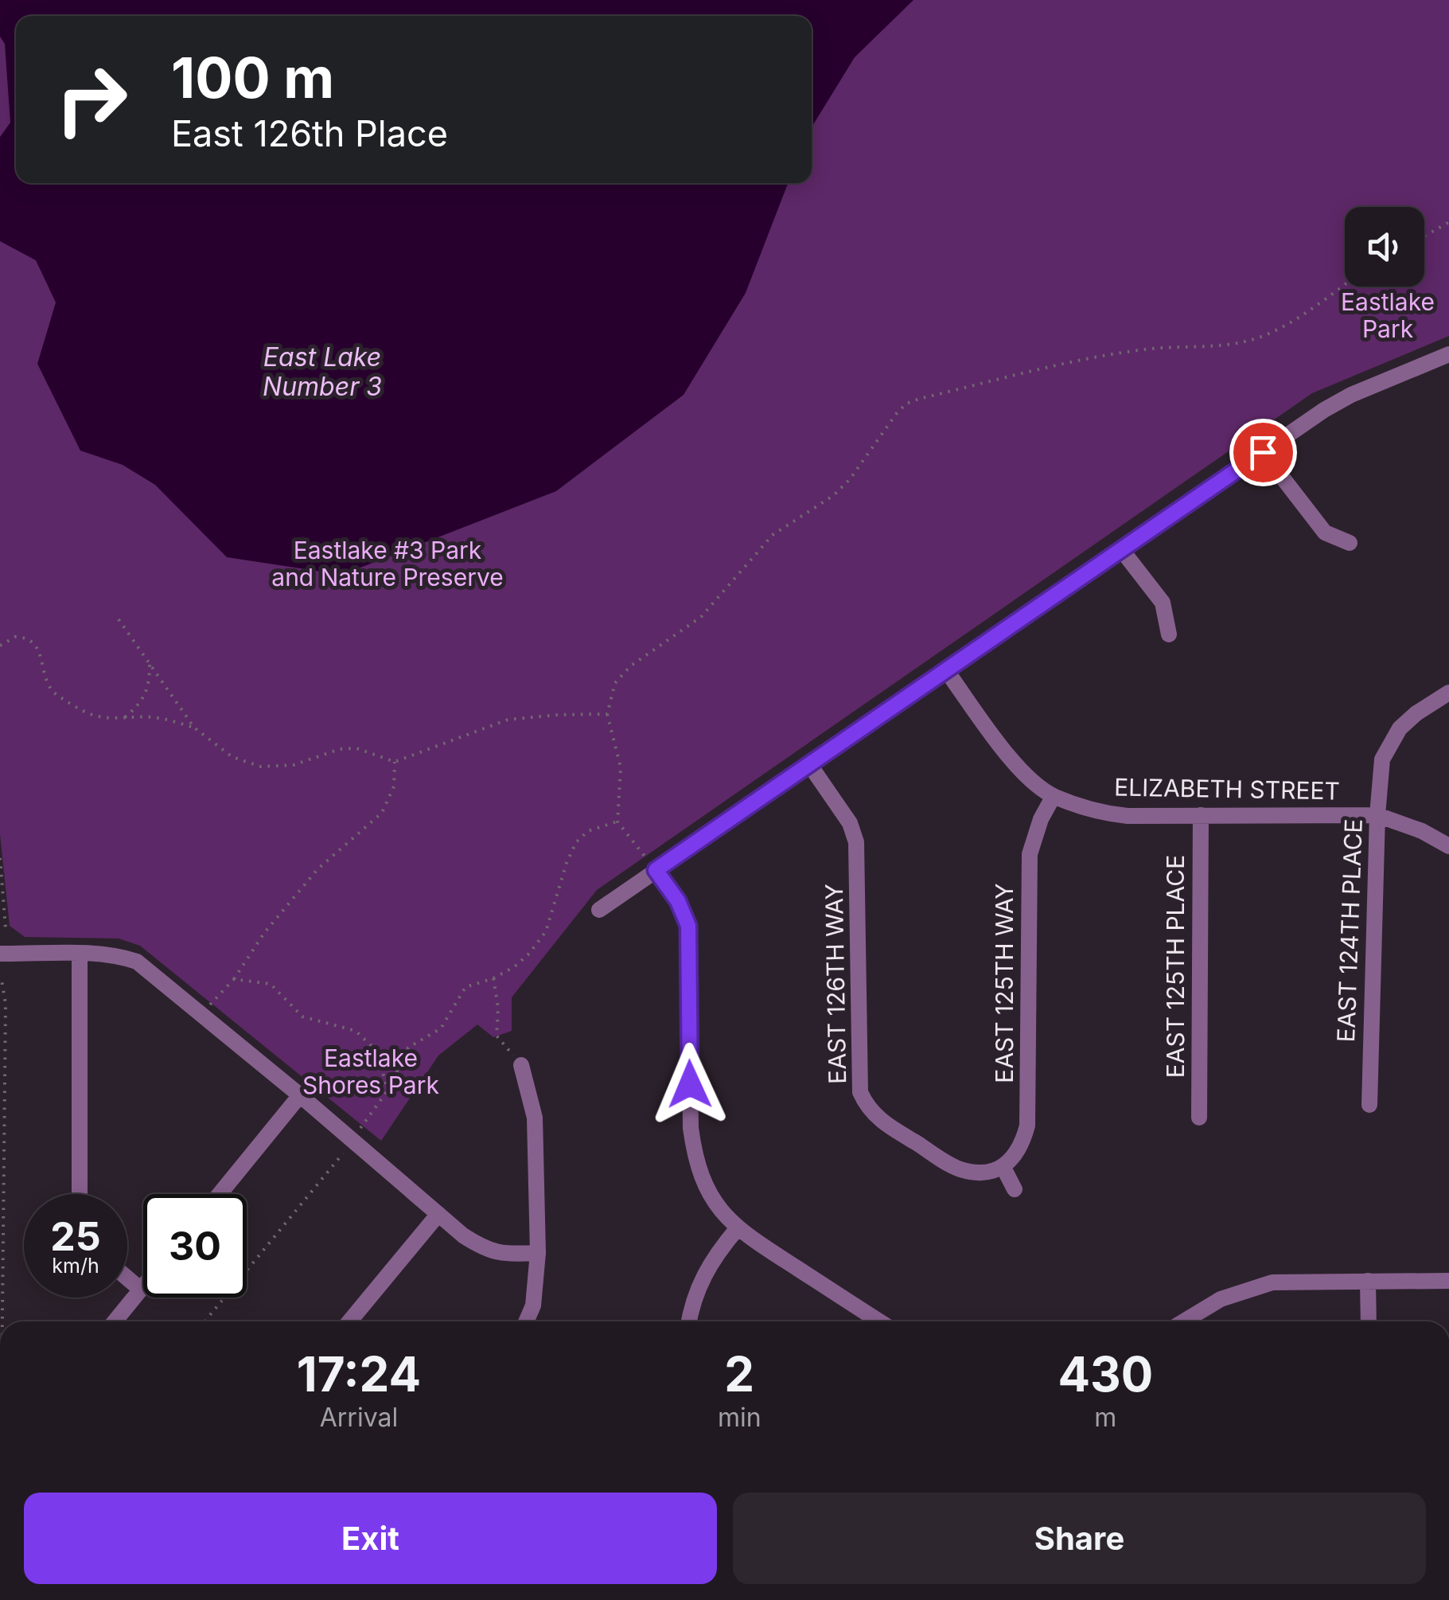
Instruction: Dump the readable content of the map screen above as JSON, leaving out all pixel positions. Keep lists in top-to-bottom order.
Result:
{
  "streets": {
    "street": [
      "ELIZABETH STREET",
      "EAST 124TH PLACE",
      "EAST 125TH PLACE",
      "EAST 125TH WAY",
      "EAST 126TH WAY"
    ]
  },
  "crossings": [
    ["ELIZABETH STREET", "EAST 124TH PLACE"],
    ["ELIZABETH STREET", "EAST 125TH PLACE"],
    ["ELIZABETH STREET", "EAST 125TH WAY"],
    ["EAST 125TH WAY", "EAST 126TH WAY"]
  ],
  "water": ["East Lake Number 3"],
  "parks": ["Eastlake Park", "Eastlake #3 Park and Nature Preserve", "Eastlake Shores Park"],
  "page": {
    "turn": ["100 m", "East 126th Place"],
    "speed": "25 km/h",
    "limit": "30",
    "eta": [
      "17:24",
      "Arrival",
      "2",
      "min",
      "430",
      "m"
    ],
    "buttons": ["Exit", "Share"]
  }
}
